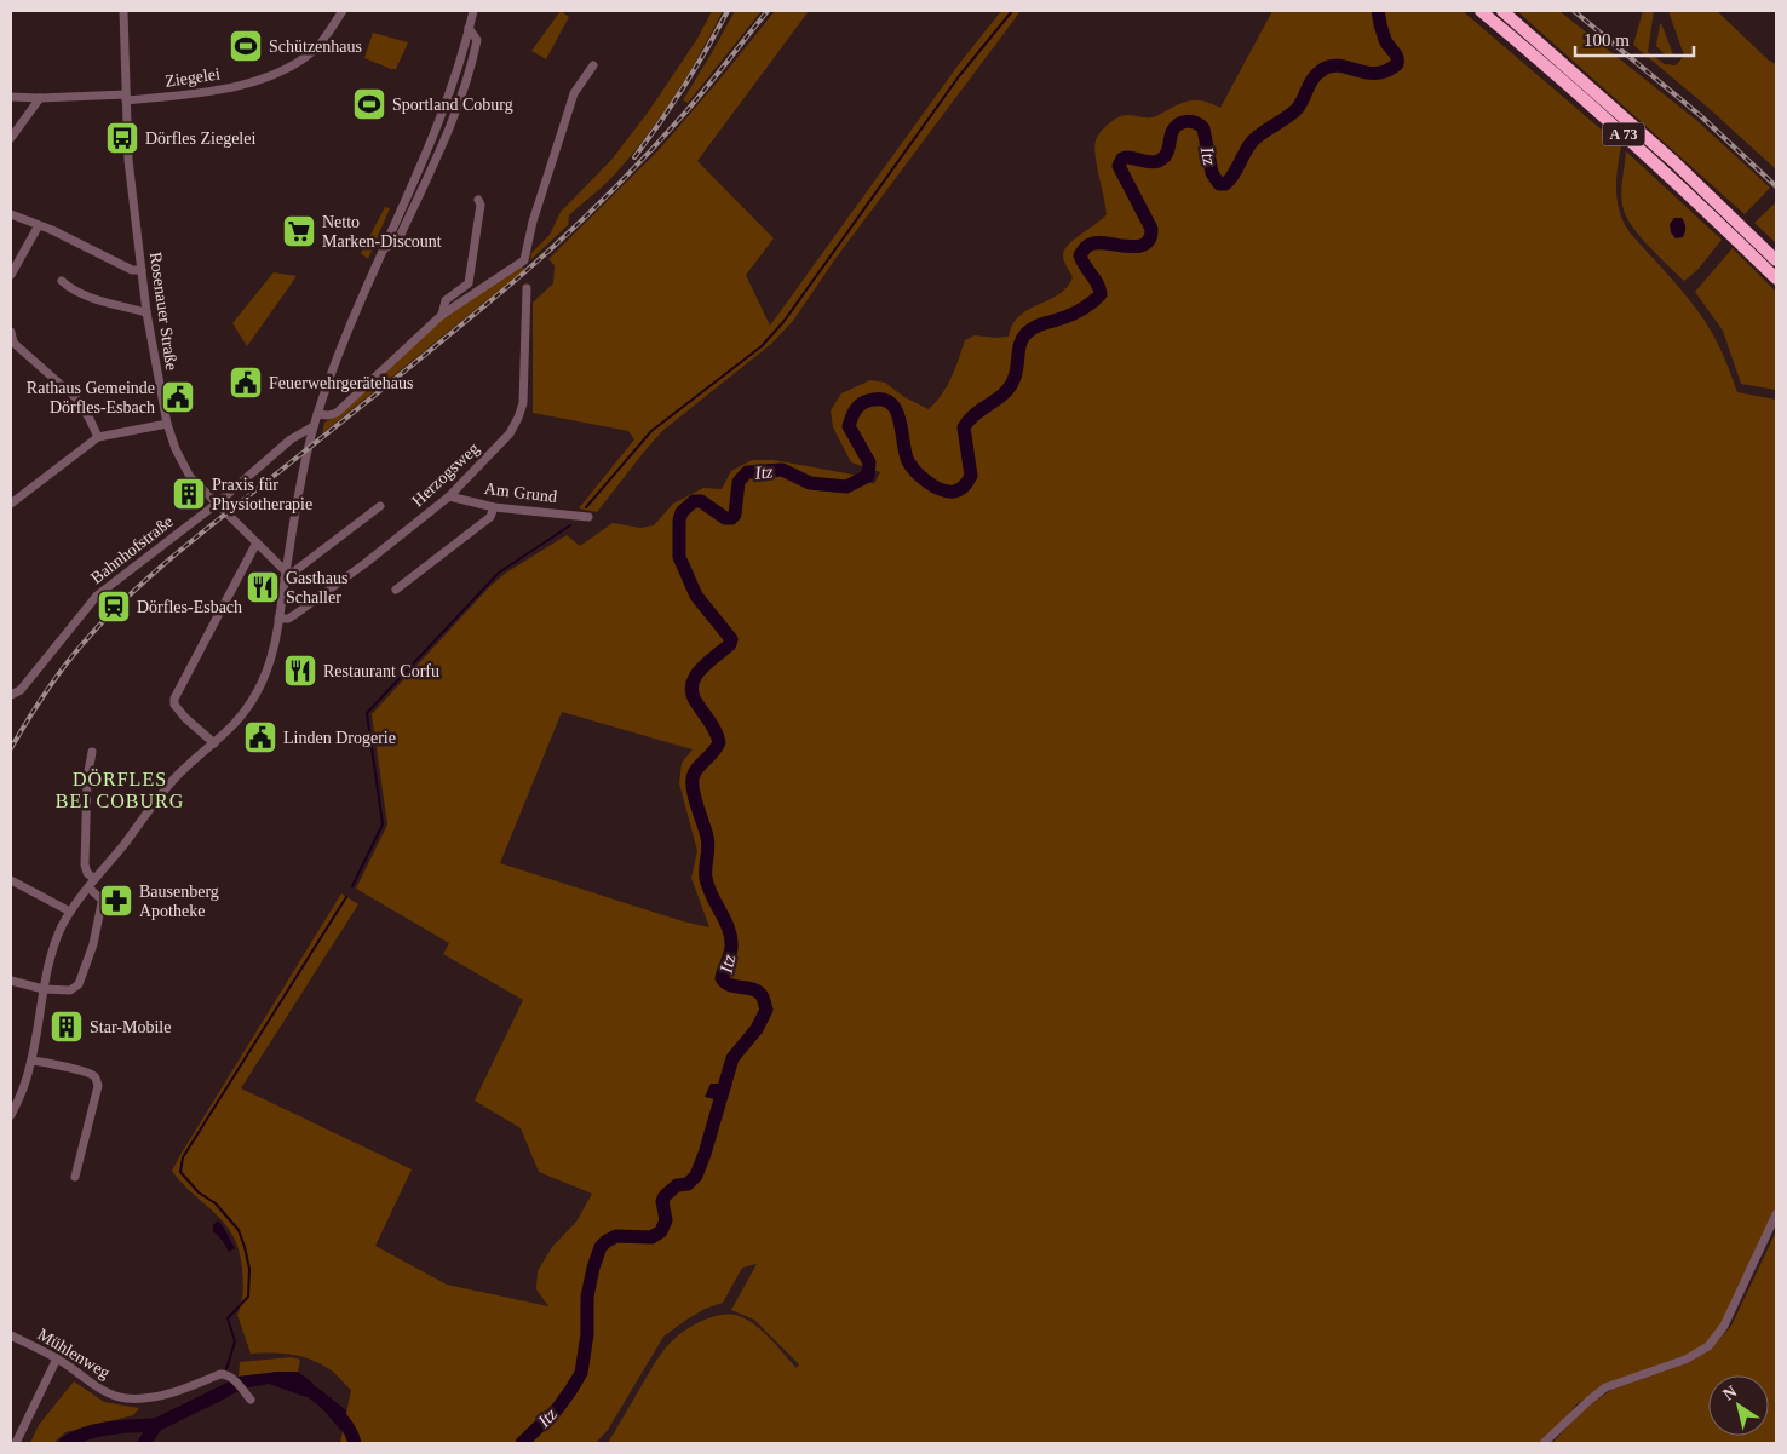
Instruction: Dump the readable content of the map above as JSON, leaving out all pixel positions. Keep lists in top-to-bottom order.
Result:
{
  "streets": {
    "highway": ["A 73"],
    "street": [
      "Ziegelei",
      "Rosenauer Straße",
      "Herzogsweg",
      "Am Grund",
      "Bahnhofstraße",
      "Mühlenweg"
    ]
  },
  "crossings": [
    ["Ziegelei", "Rosenauer Straße"],
    ["Rosenauer Straße", "Bahnhofstraße"],
    ["Herzogsweg", "Am Grund"]
  ],
  "districts": ["DÖRFLES BEI COBURG"],
  "water": ["Itz"],
  "places": {
    "sports": ["Schützenhaus", "Sportland Coburg"],
    "bus stop": ["Dörfles Ziegelei"],
    "supermarket": ["Netto Marken-Discount"],
    "public building": ["Feuerwehrgerätehaus", "Rathaus Gemeinde Dörfles-Esbach", "Linden Drogerie"],
    "building": ["Praxis für Physiotherapie", "Star-Mobile"],
    "restaurant": ["Gasthaus Schaller", "Restaurant Corfu"],
    "station": ["Dörfles-Esbach"],
    "pharmacy": ["Bausenberg Apotheke"]
  },
  "scale_bar": "100 m",
  "north": "top left"
}
